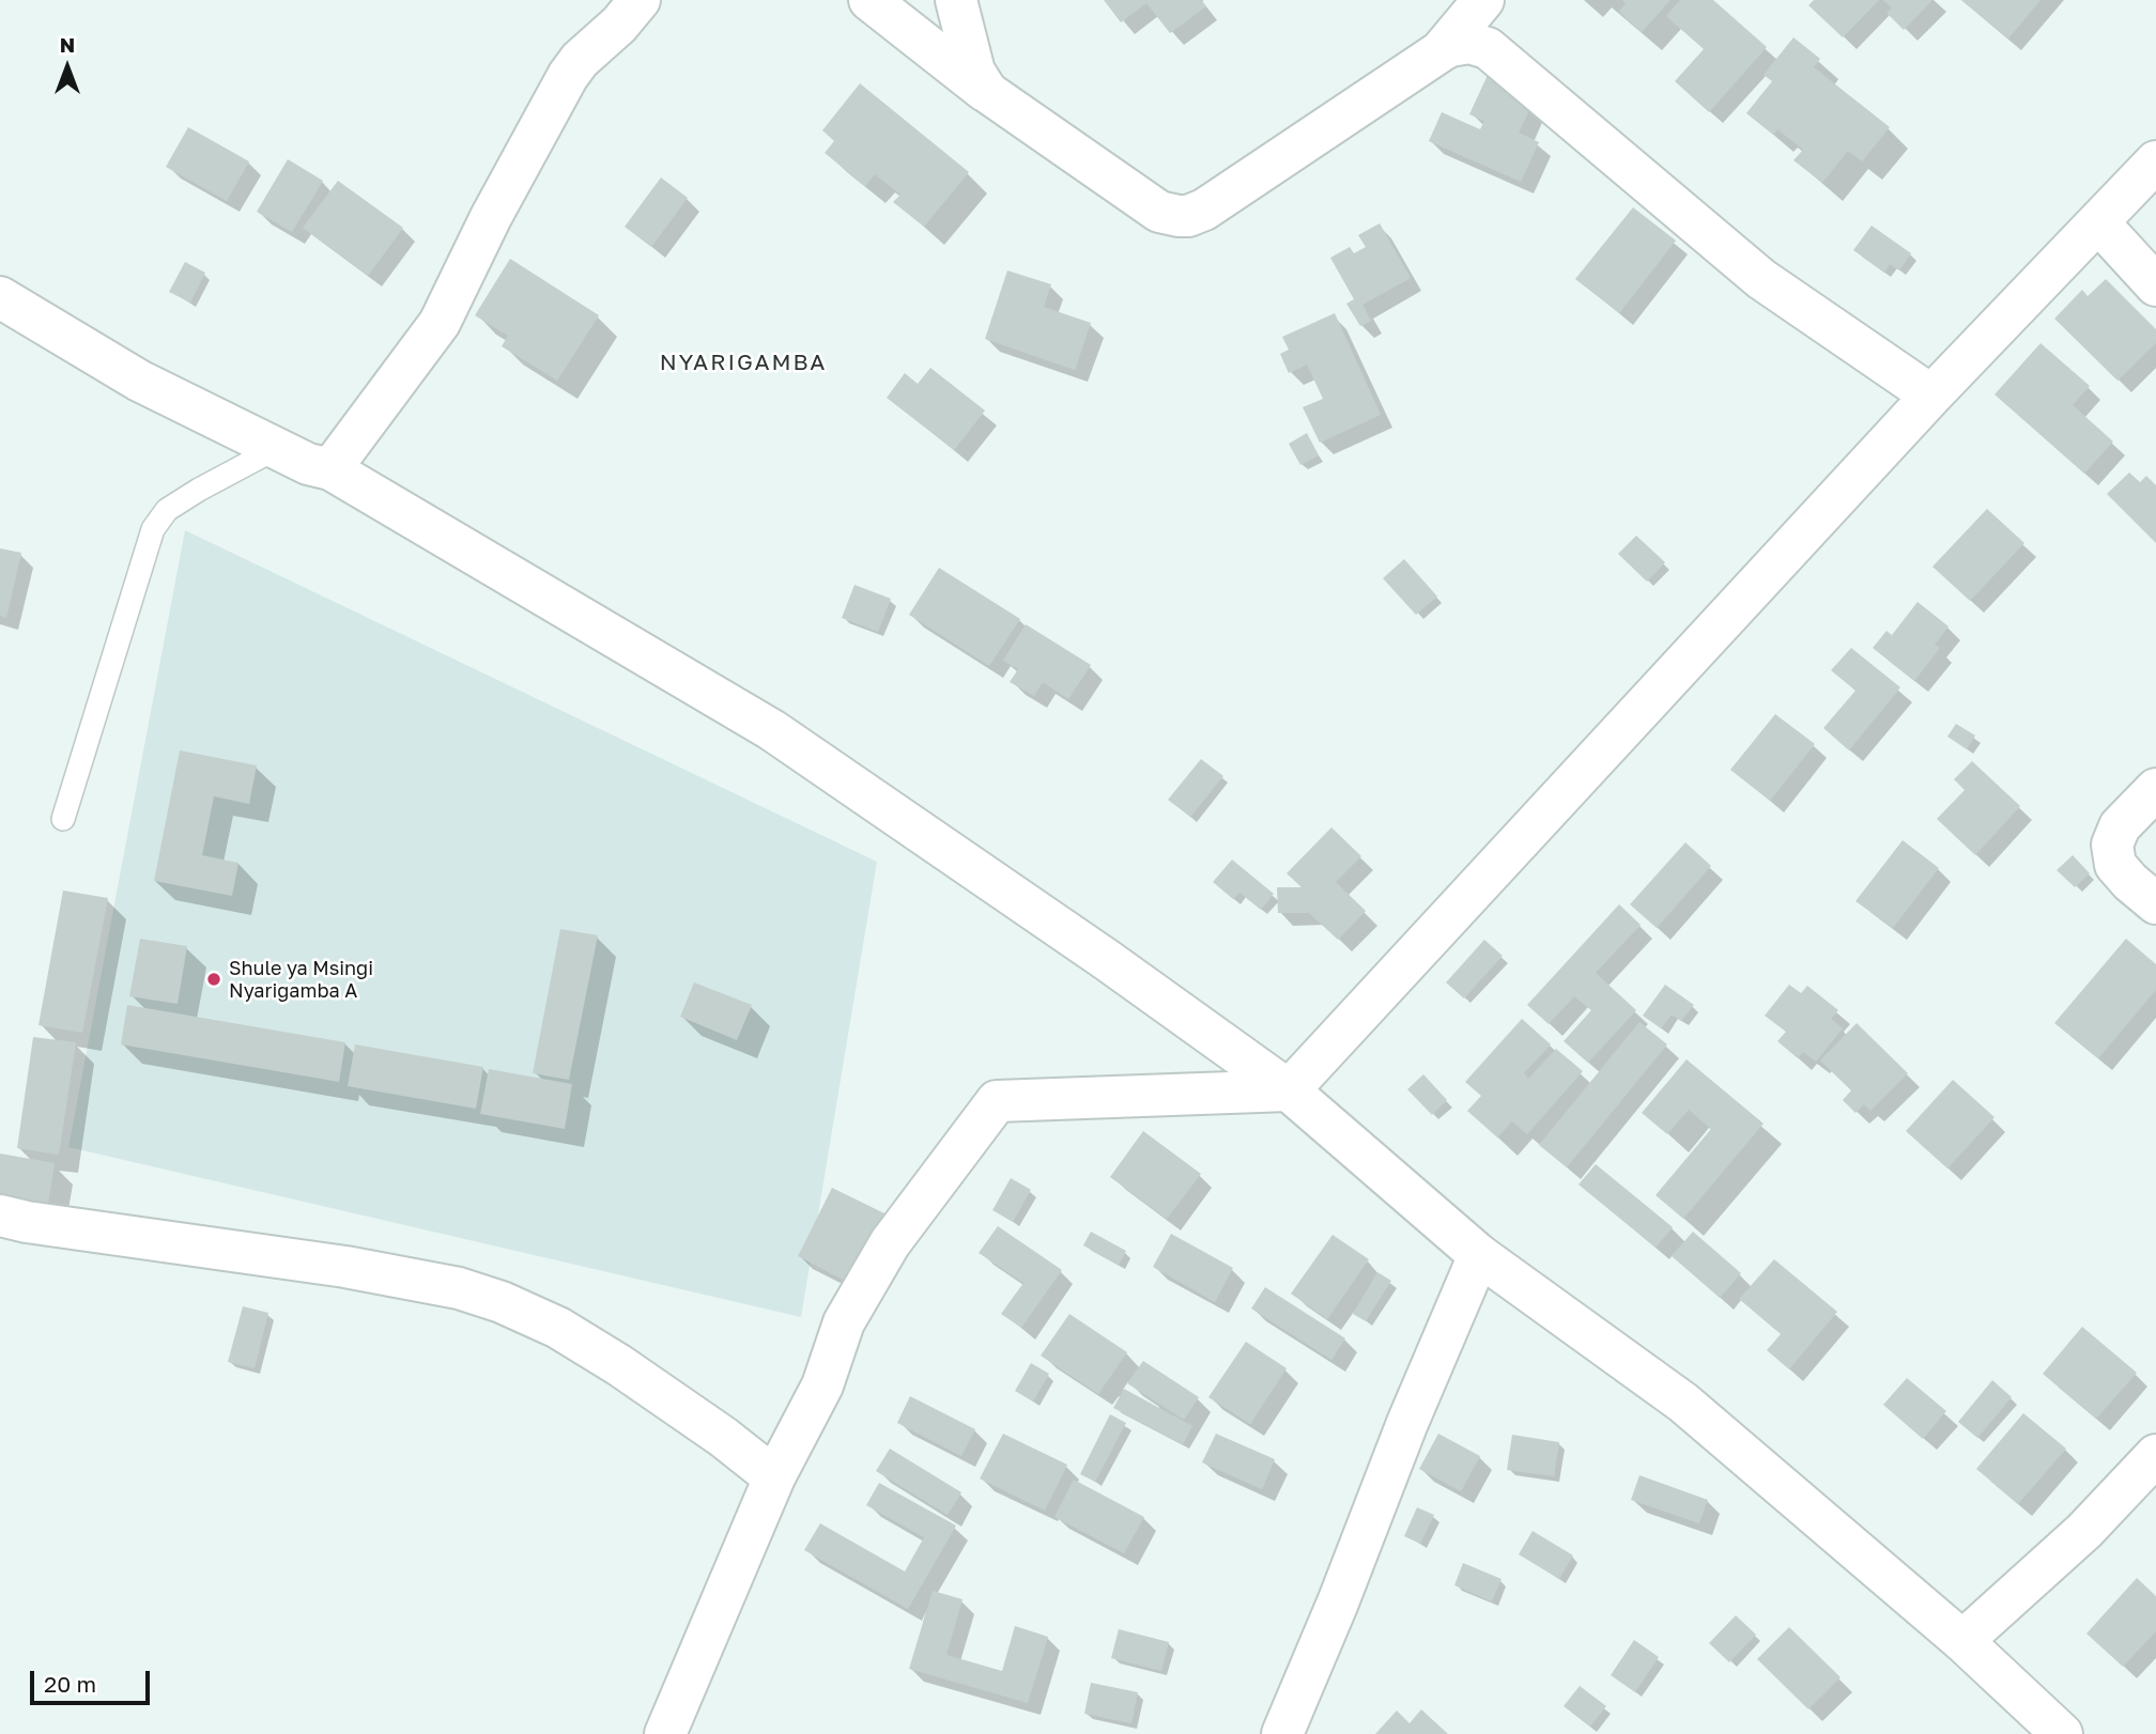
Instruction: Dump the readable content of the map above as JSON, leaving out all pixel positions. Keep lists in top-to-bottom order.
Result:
{
  "districts": ["NYARIGAMBA"],
  "places": ["Shule ya Msingi Nyarigamba A"],
  "scale_bar": "20 m",
  "north": "top"
}
